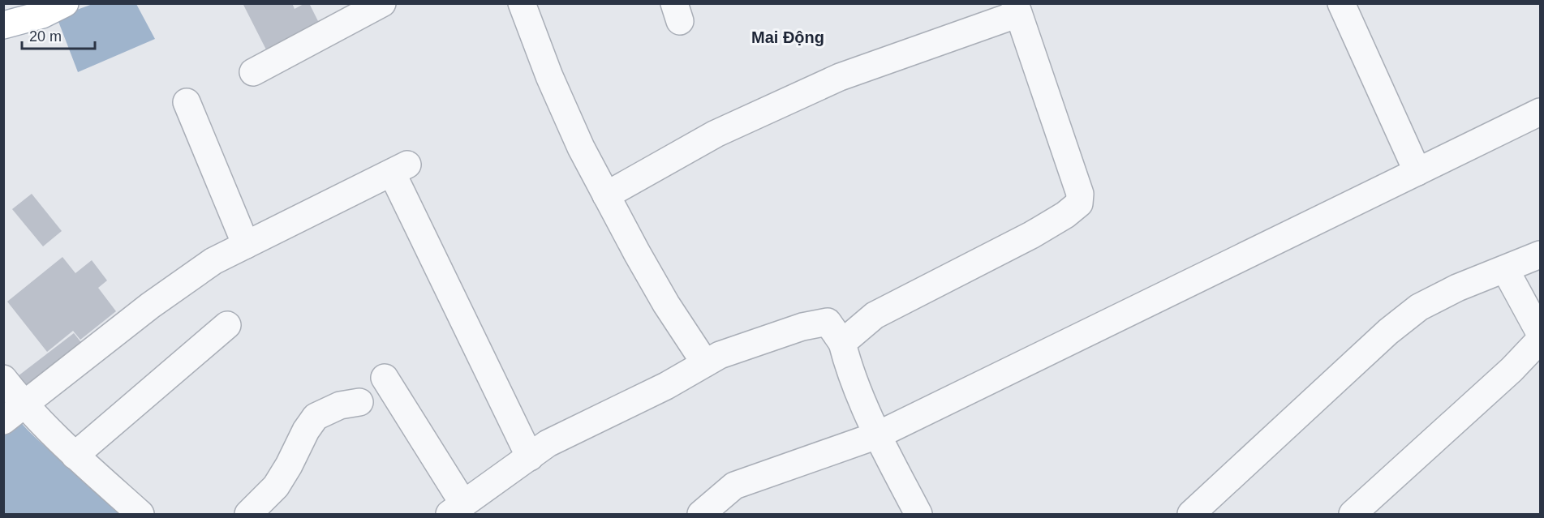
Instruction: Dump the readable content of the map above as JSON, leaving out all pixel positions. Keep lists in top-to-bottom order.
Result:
{
  "districts": ["Mai Động"],
  "scale_bar": "20 m"
}
